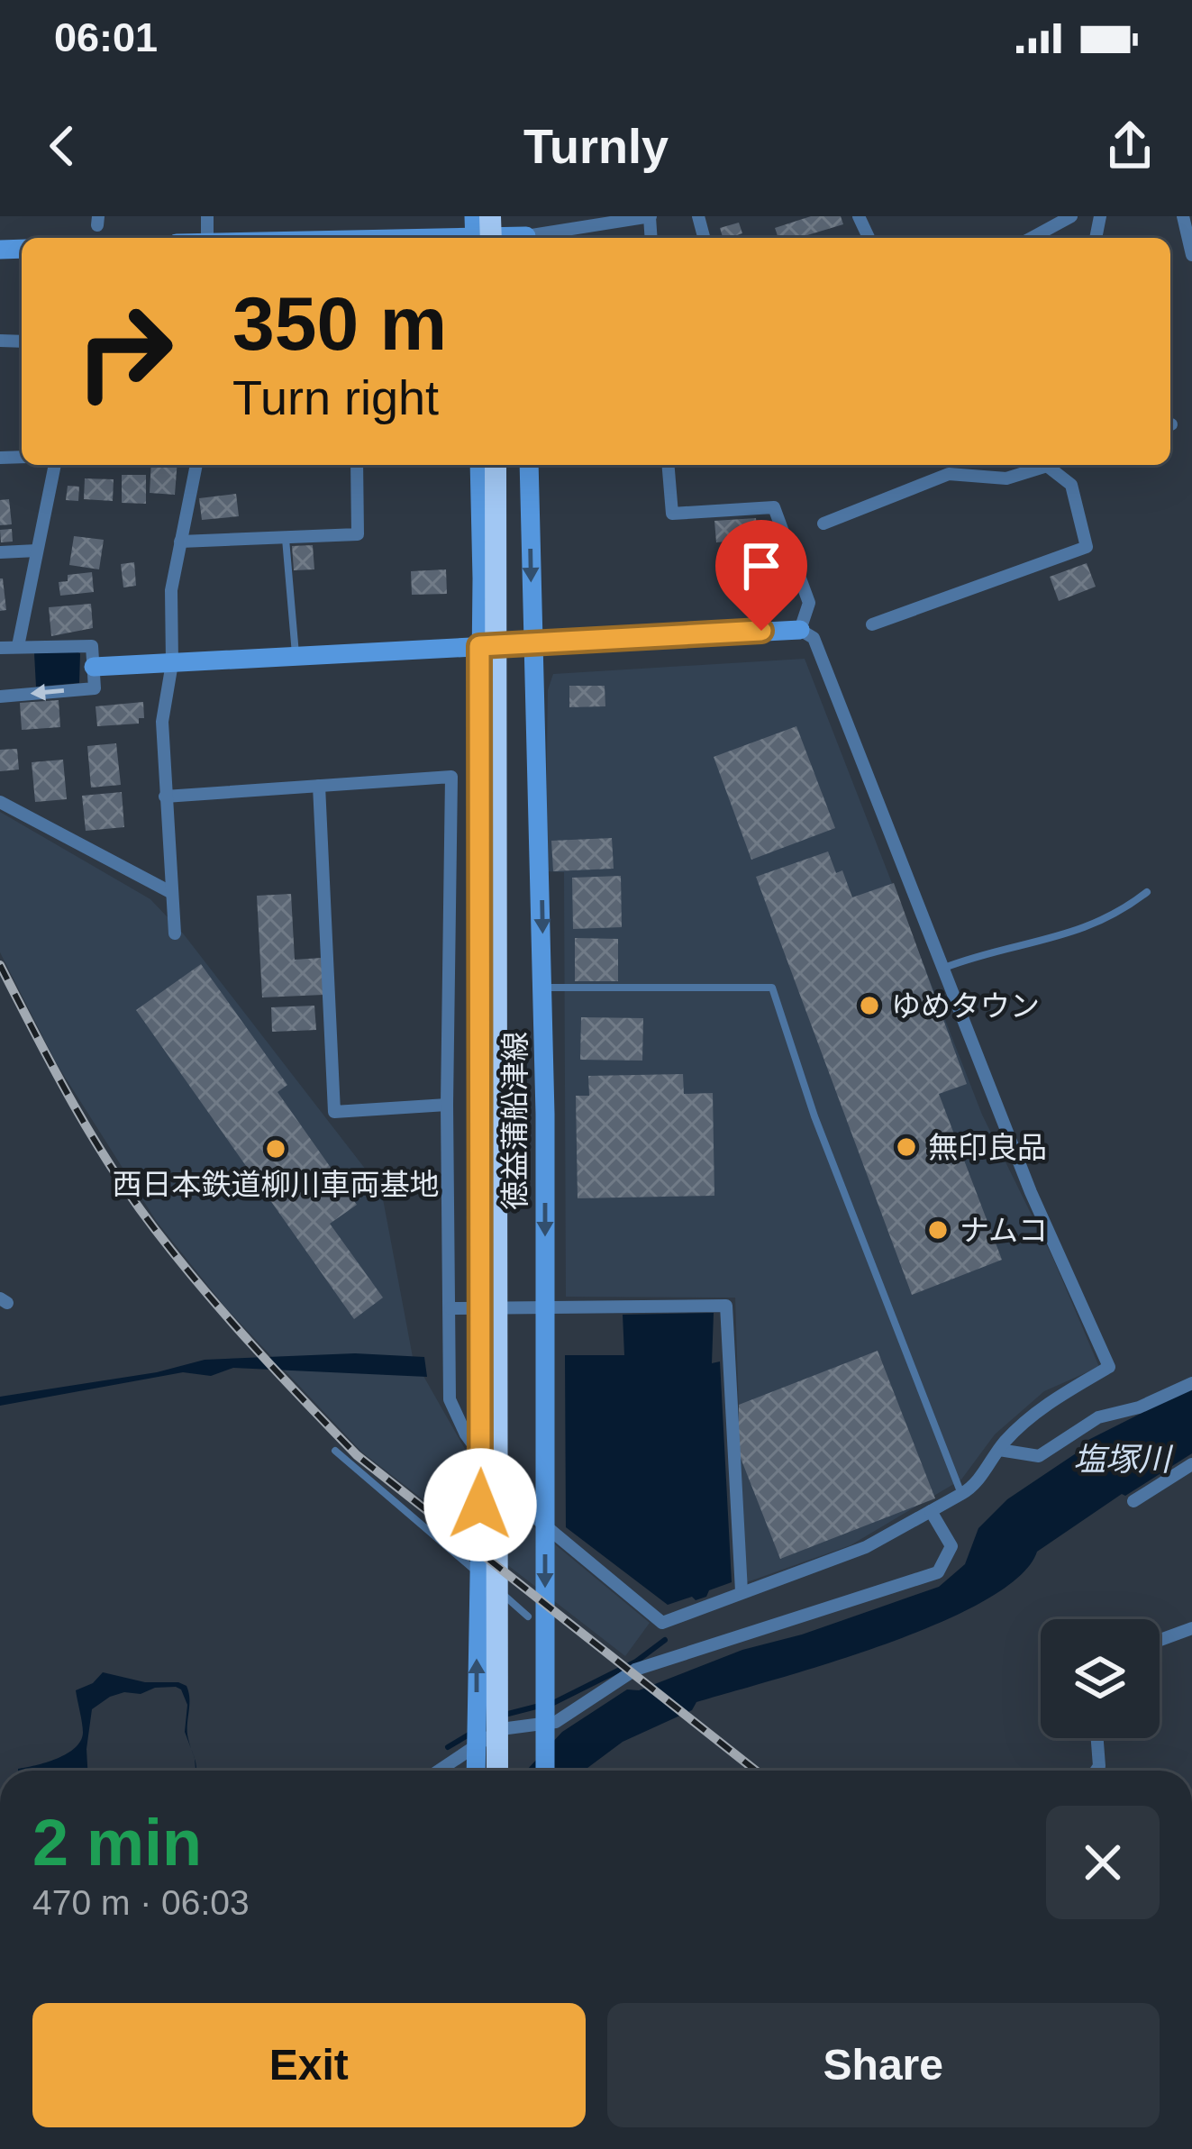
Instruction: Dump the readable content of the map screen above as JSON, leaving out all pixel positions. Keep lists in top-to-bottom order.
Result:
{
  "streets": {
    "main road": ["徳益蒲船津線"]
  },
  "water": ["塩塚川"],
  "places": [
    "ゆめタウン",
    "無印良品",
    "西日本鉄道柳川車両基地",
    "ナムコ"
  ],
  "page": {
    "status": "06:01",
    "header": "Turnly",
    "turn": ["350 m", "Turn right"],
    "heading": ["2 min", "470 m · 06:03"],
    "buttons": ["Exit", "Share"]
  }
}
